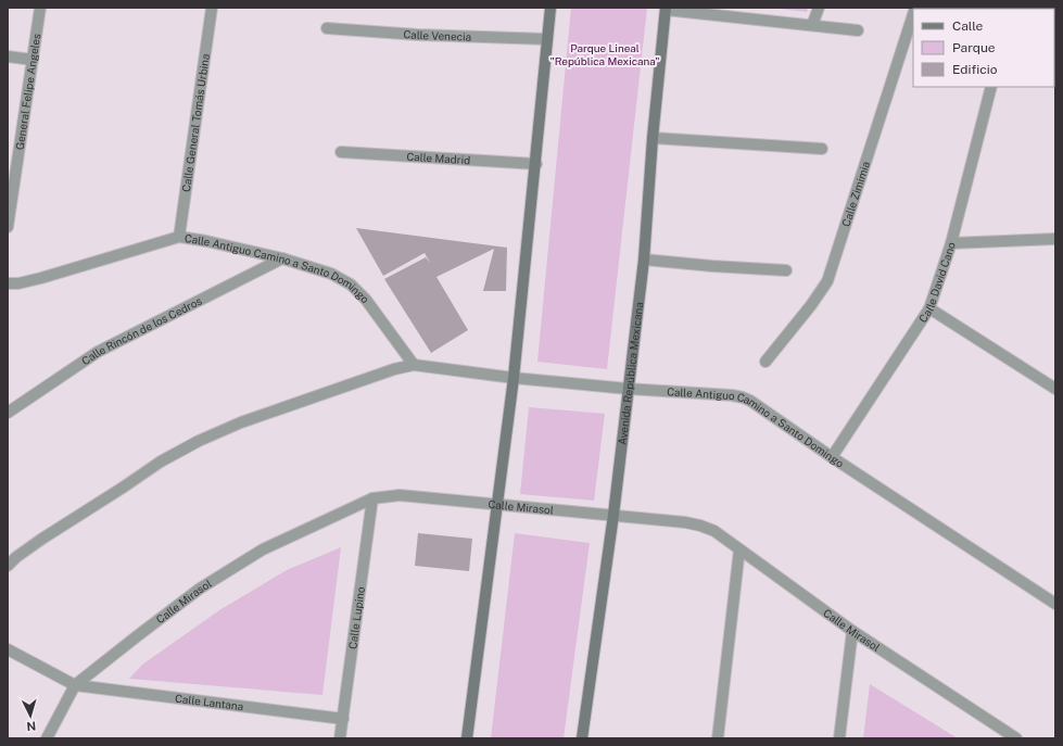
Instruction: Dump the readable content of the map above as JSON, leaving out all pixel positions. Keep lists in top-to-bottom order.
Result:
{
  "streets": {
    "main road": ["Avenida República Mexicana"],
    "street": [
      "Calle Venecia",
      "General Felipe Angeles",
      "Calle General Tomás Urbina",
      "Calle Madrid",
      "Calle Zimimia",
      "Calle Antiguo Camino a Santo Domingo",
      "Calle David Cano",
      "Calle Rincón de los Cedros",
      "Calle Mirasol",
      "Calle Lupino",
      "Calle Lantana"
    ]
  },
  "crossings": [
    ["Calle General Tomás Urbina", "Calle Antiguo Camino a Santo Domingo"],
    ["Calle Antiguo Camino a Santo Domingo", "Calle David Cano"],
    ["Calle Antiguo Camino a Santo Domingo", "Calle Rincón de los Cedros"],
    ["Calle Antiguo Camino a Santo Domingo", "Avenida República Mexicana"],
    ["Avenida República Mexicana", "Calle Mirasol"],
    ["Calle Mirasol", "Calle Lupino"],
    ["Calle Mirasol", "Calle Lantana"],
    ["Calle Lupino", "Calle Lantana"]
  ],
  "parks": ["Parque Lineal \"República Mexicana\""],
  "legend": ["Calle", "Parque", "Edificio"],
  "north": "bottom"
}
